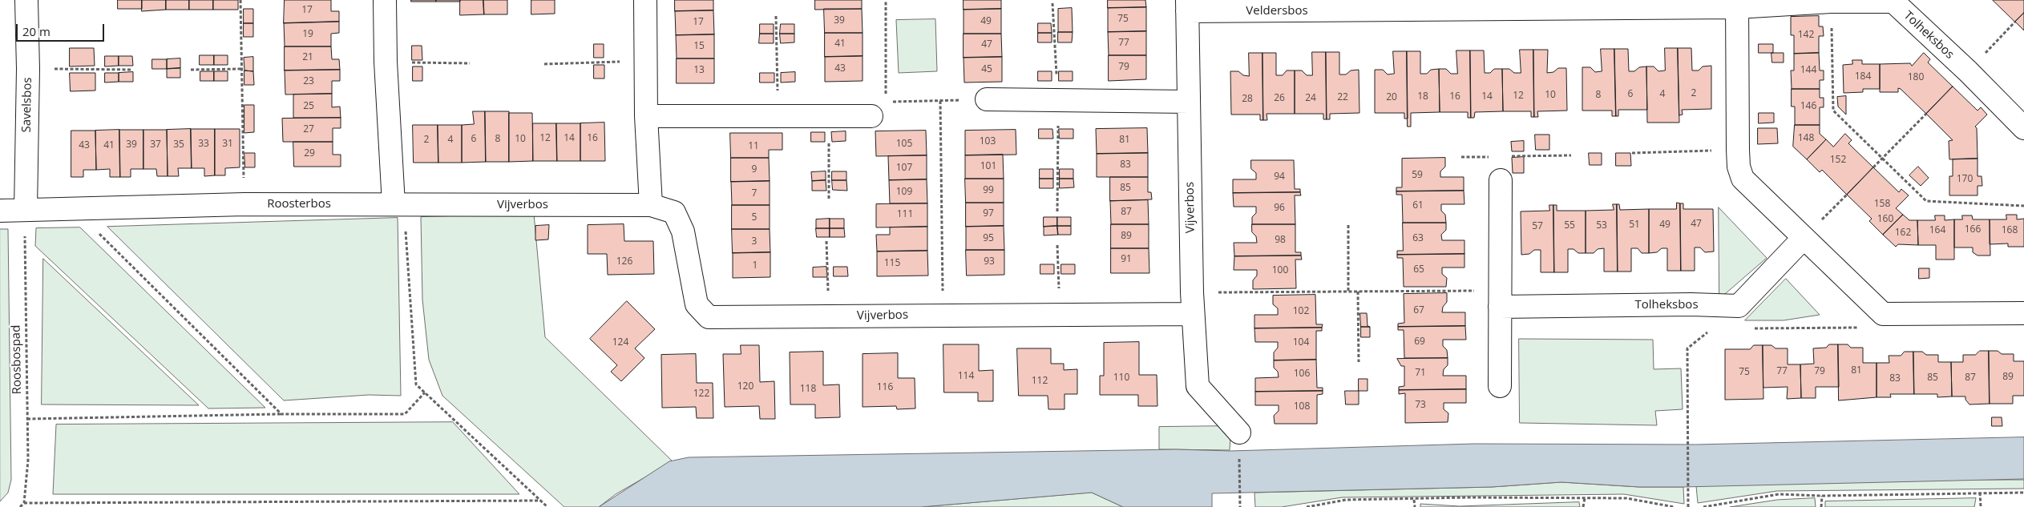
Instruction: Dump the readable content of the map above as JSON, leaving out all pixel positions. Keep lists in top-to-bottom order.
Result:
{
  "streets": {
    "street": [
      "Veldersbos",
      "Tolheksbos",
      "Savelsbos",
      "Roosterbos",
      "Vijverbos"
    ],
    "path": ["Roosbospad"]
  },
  "crossings": [
    ["Veldersbos", "Tolheksbos"],
    ["Veldersbos", "Vijverbos"],
    ["Savelsbos", "Roosterbos"],
    ["Savelsbos", "Roosbospad"],
    ["Roosterbos", "Vijverbos"],
    ["Roosterbos", "Roosbospad"]
  ],
  "house_numbers": [
    "17",
    "75",
    "39",
    "49",
    "17",
    "19",
    "142",
    "77",
    "41",
    "47",
    "15",
    "21",
    "79",
    "43",
    "45",
    "13",
    "144",
    "184",
    "180",
    "23",
    "2",
    "6",
    "4",
    "10",
    "8",
    "12",
    "18",
    "16",
    "14",
    "22",
    "20",
    "26",
    "24",
    "28",
    "25",
    "146",
    "27",
    "12",
    "14",
    "16",
    "148",
    "6",
    "8",
    "10",
    "2",
    "4",
    "81",
    "103",
    "33",
    "31",
    "105",
    "39",
    "37",
    "35",
    "43",
    "41",
    "11",
    "29",
    "152",
    "83",
    "101",
    "107",
    "9",
    "59",
    "94",
    "170",
    "85",
    "99",
    "109",
    "7",
    "158",
    "61",
    "96",
    "87",
    "97",
    "111",
    "5",
    "160",
    "47",
    "51",
    "49",
    "55",
    "53",
    "57",
    "166",
    "164",
    "168",
    "162",
    "89",
    "95",
    "63",
    "98",
    "3",
    "91",
    "126",
    "93",
    "115",
    "1",
    "65",
    "100",
    "67",
    "102",
    "69",
    "124",
    "104",
    "81",
    "77",
    "79",
    "75",
    "71",
    "106",
    "114",
    "89",
    "110",
    "85",
    "87",
    "83",
    "112",
    "120",
    "116",
    "118",
    "122",
    "73",
    "108"
  ],
  "scale_bar": "20 m"
}
